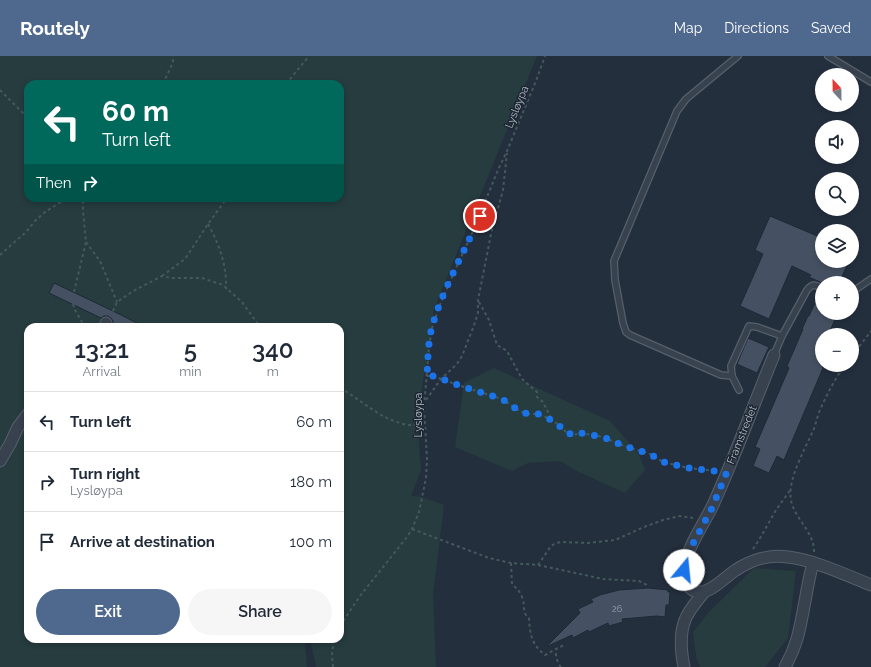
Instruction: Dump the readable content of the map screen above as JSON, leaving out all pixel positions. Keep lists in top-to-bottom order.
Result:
{
  "streets": {
    "street": ["Framstredet"],
    "path": ["Lysløypa"]
  },
  "house_numbers": ["26"],
  "north": "top",
  "page": {
    "header": "Routely",
    "nav": ["Map", "Directions", "Saved"],
    "map_buttons": ["+", "−"],
    "turn": ["60 m", "Turn left"],
    "then": "Then",
    "eta": [
      "13:21",
      "Arrival",
      "5",
      "min",
      "340",
      "m"
    ],
    "list": [
      {
        "name": "Turn left",
        "value": "60 m"
      },
      {
        "name": "Turn right",
        "note": "Lysløypa",
        "value": "180 m"
      },
      {
        "name": "Arrive at destination",
        "value": "100 m"
      }
    ],
    "buttons": ["Exit", "Share"]
  }
}
